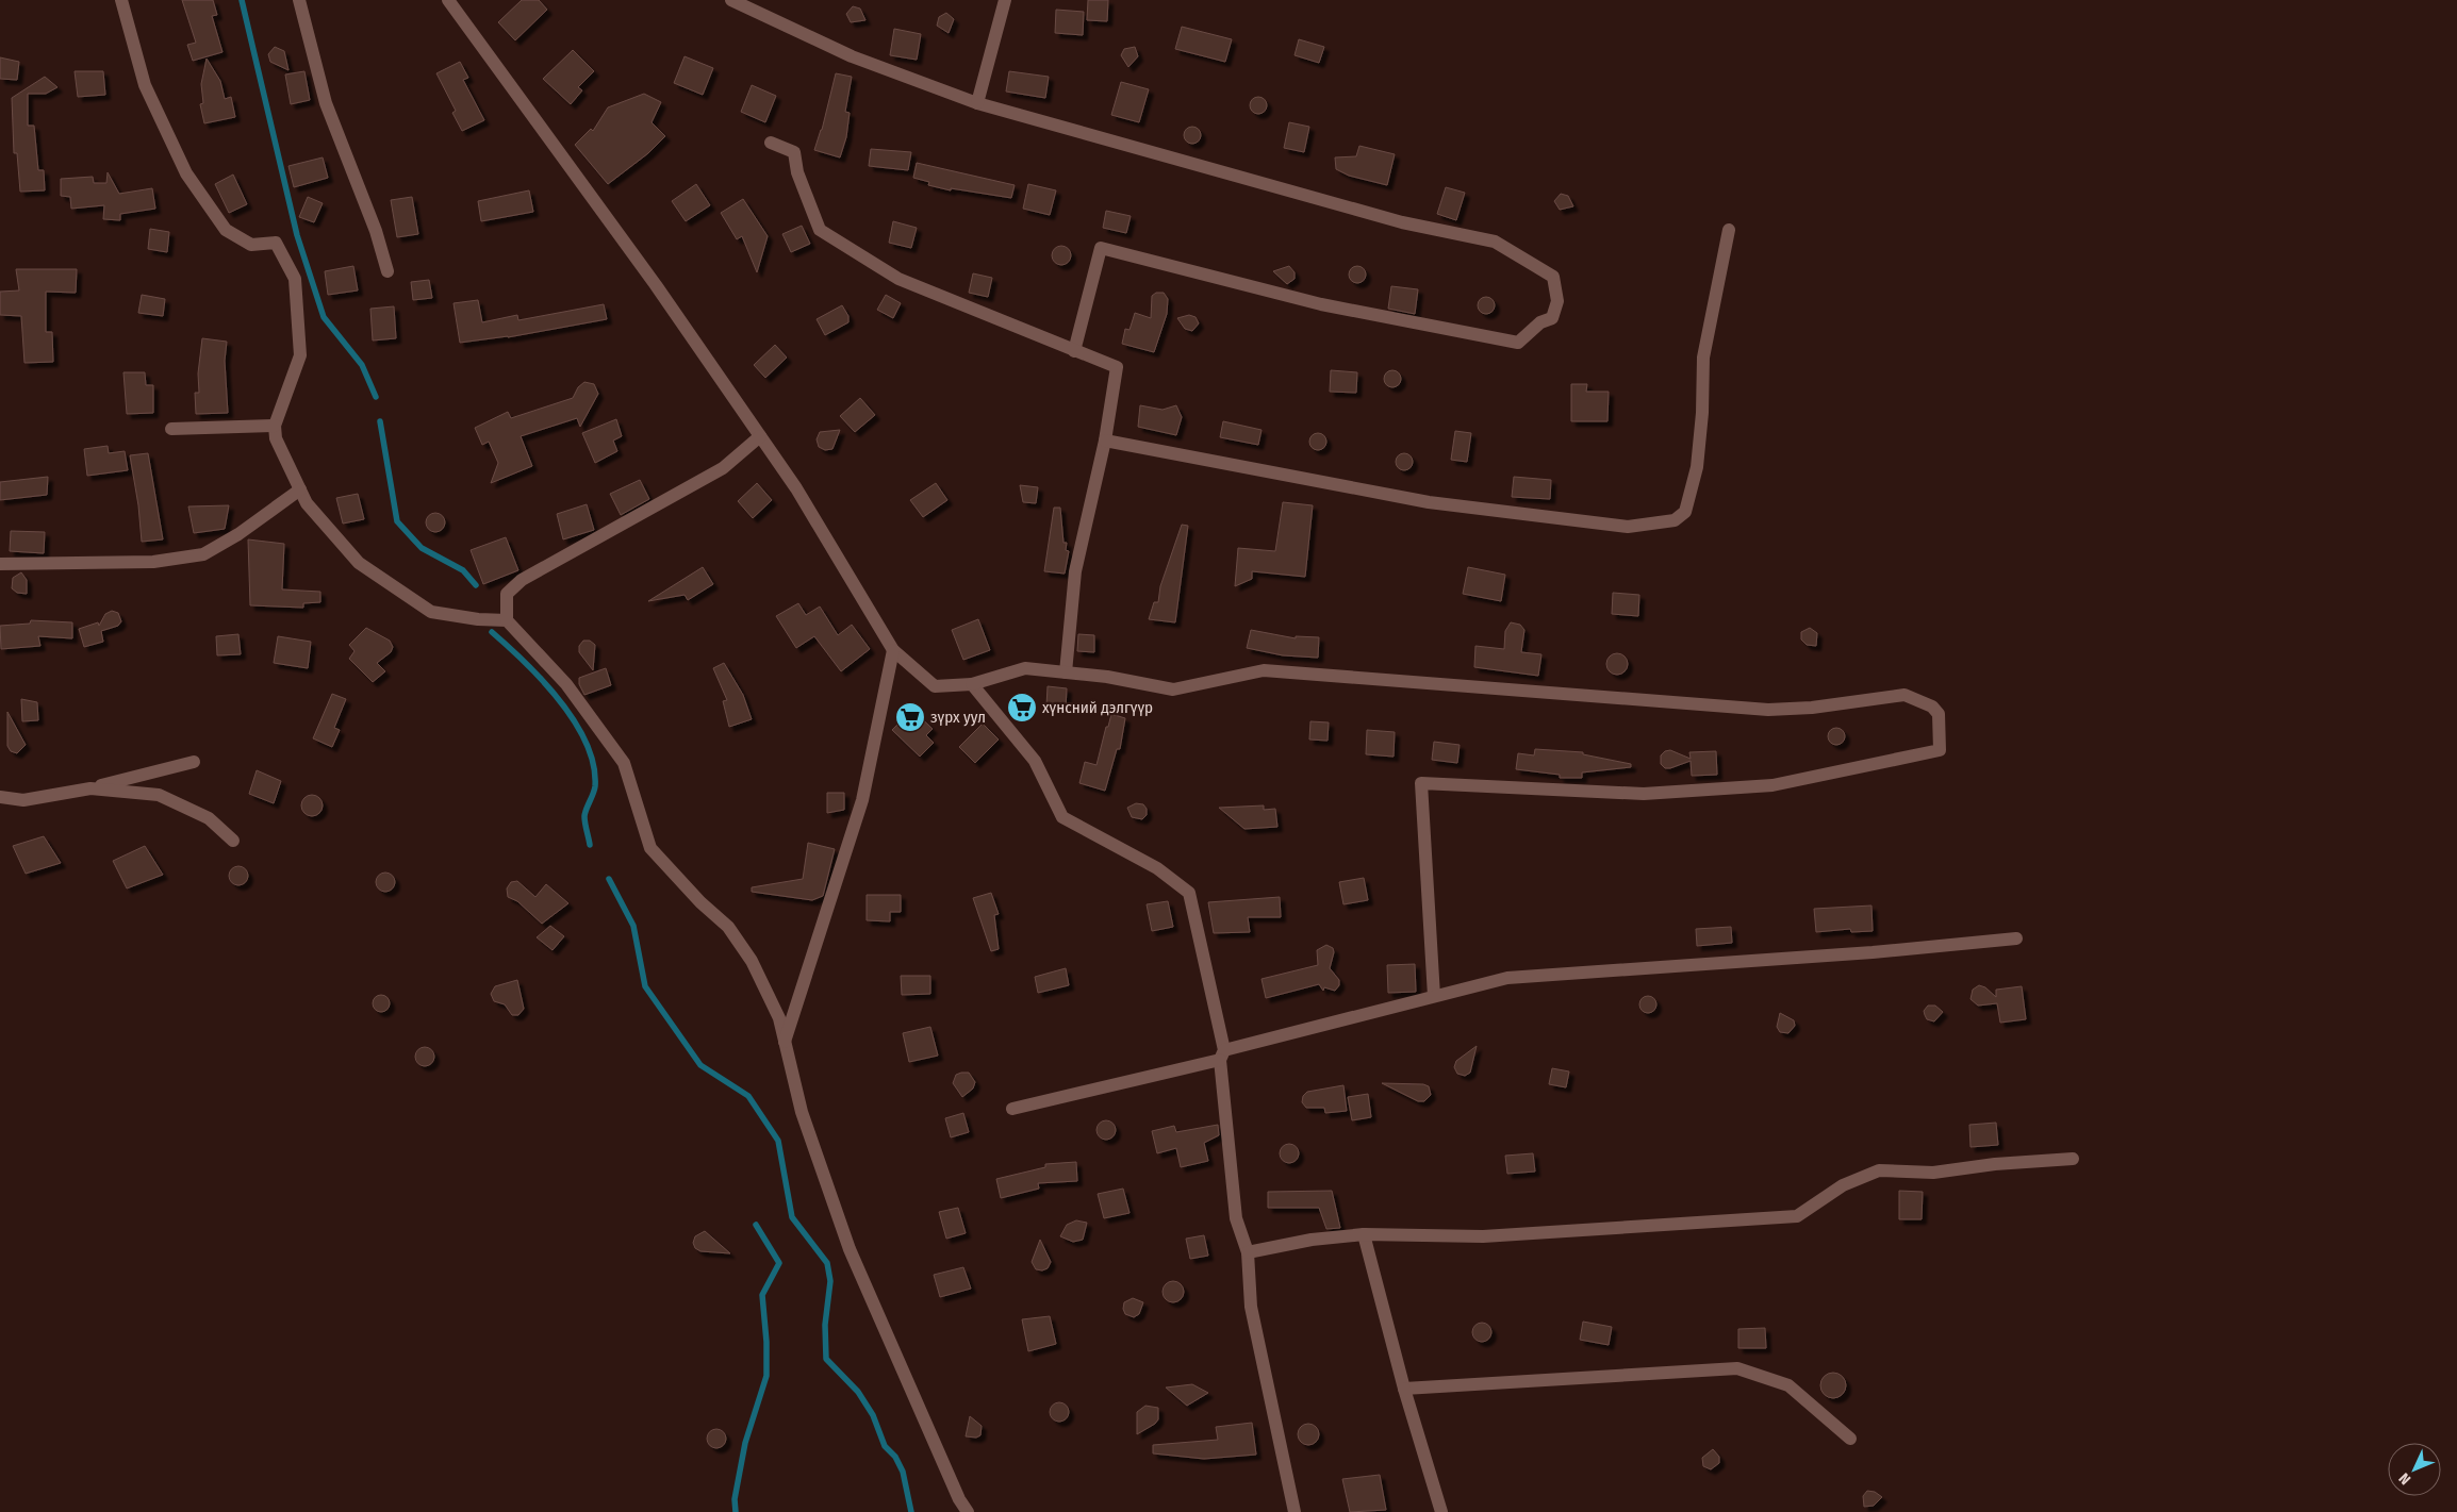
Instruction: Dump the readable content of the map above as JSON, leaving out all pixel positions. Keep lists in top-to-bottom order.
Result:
{
  "places": {
    "supermarket": ["хүнсний дэлгүүр", "зүрх уул"]
  },
  "north": "bottom left"
}
